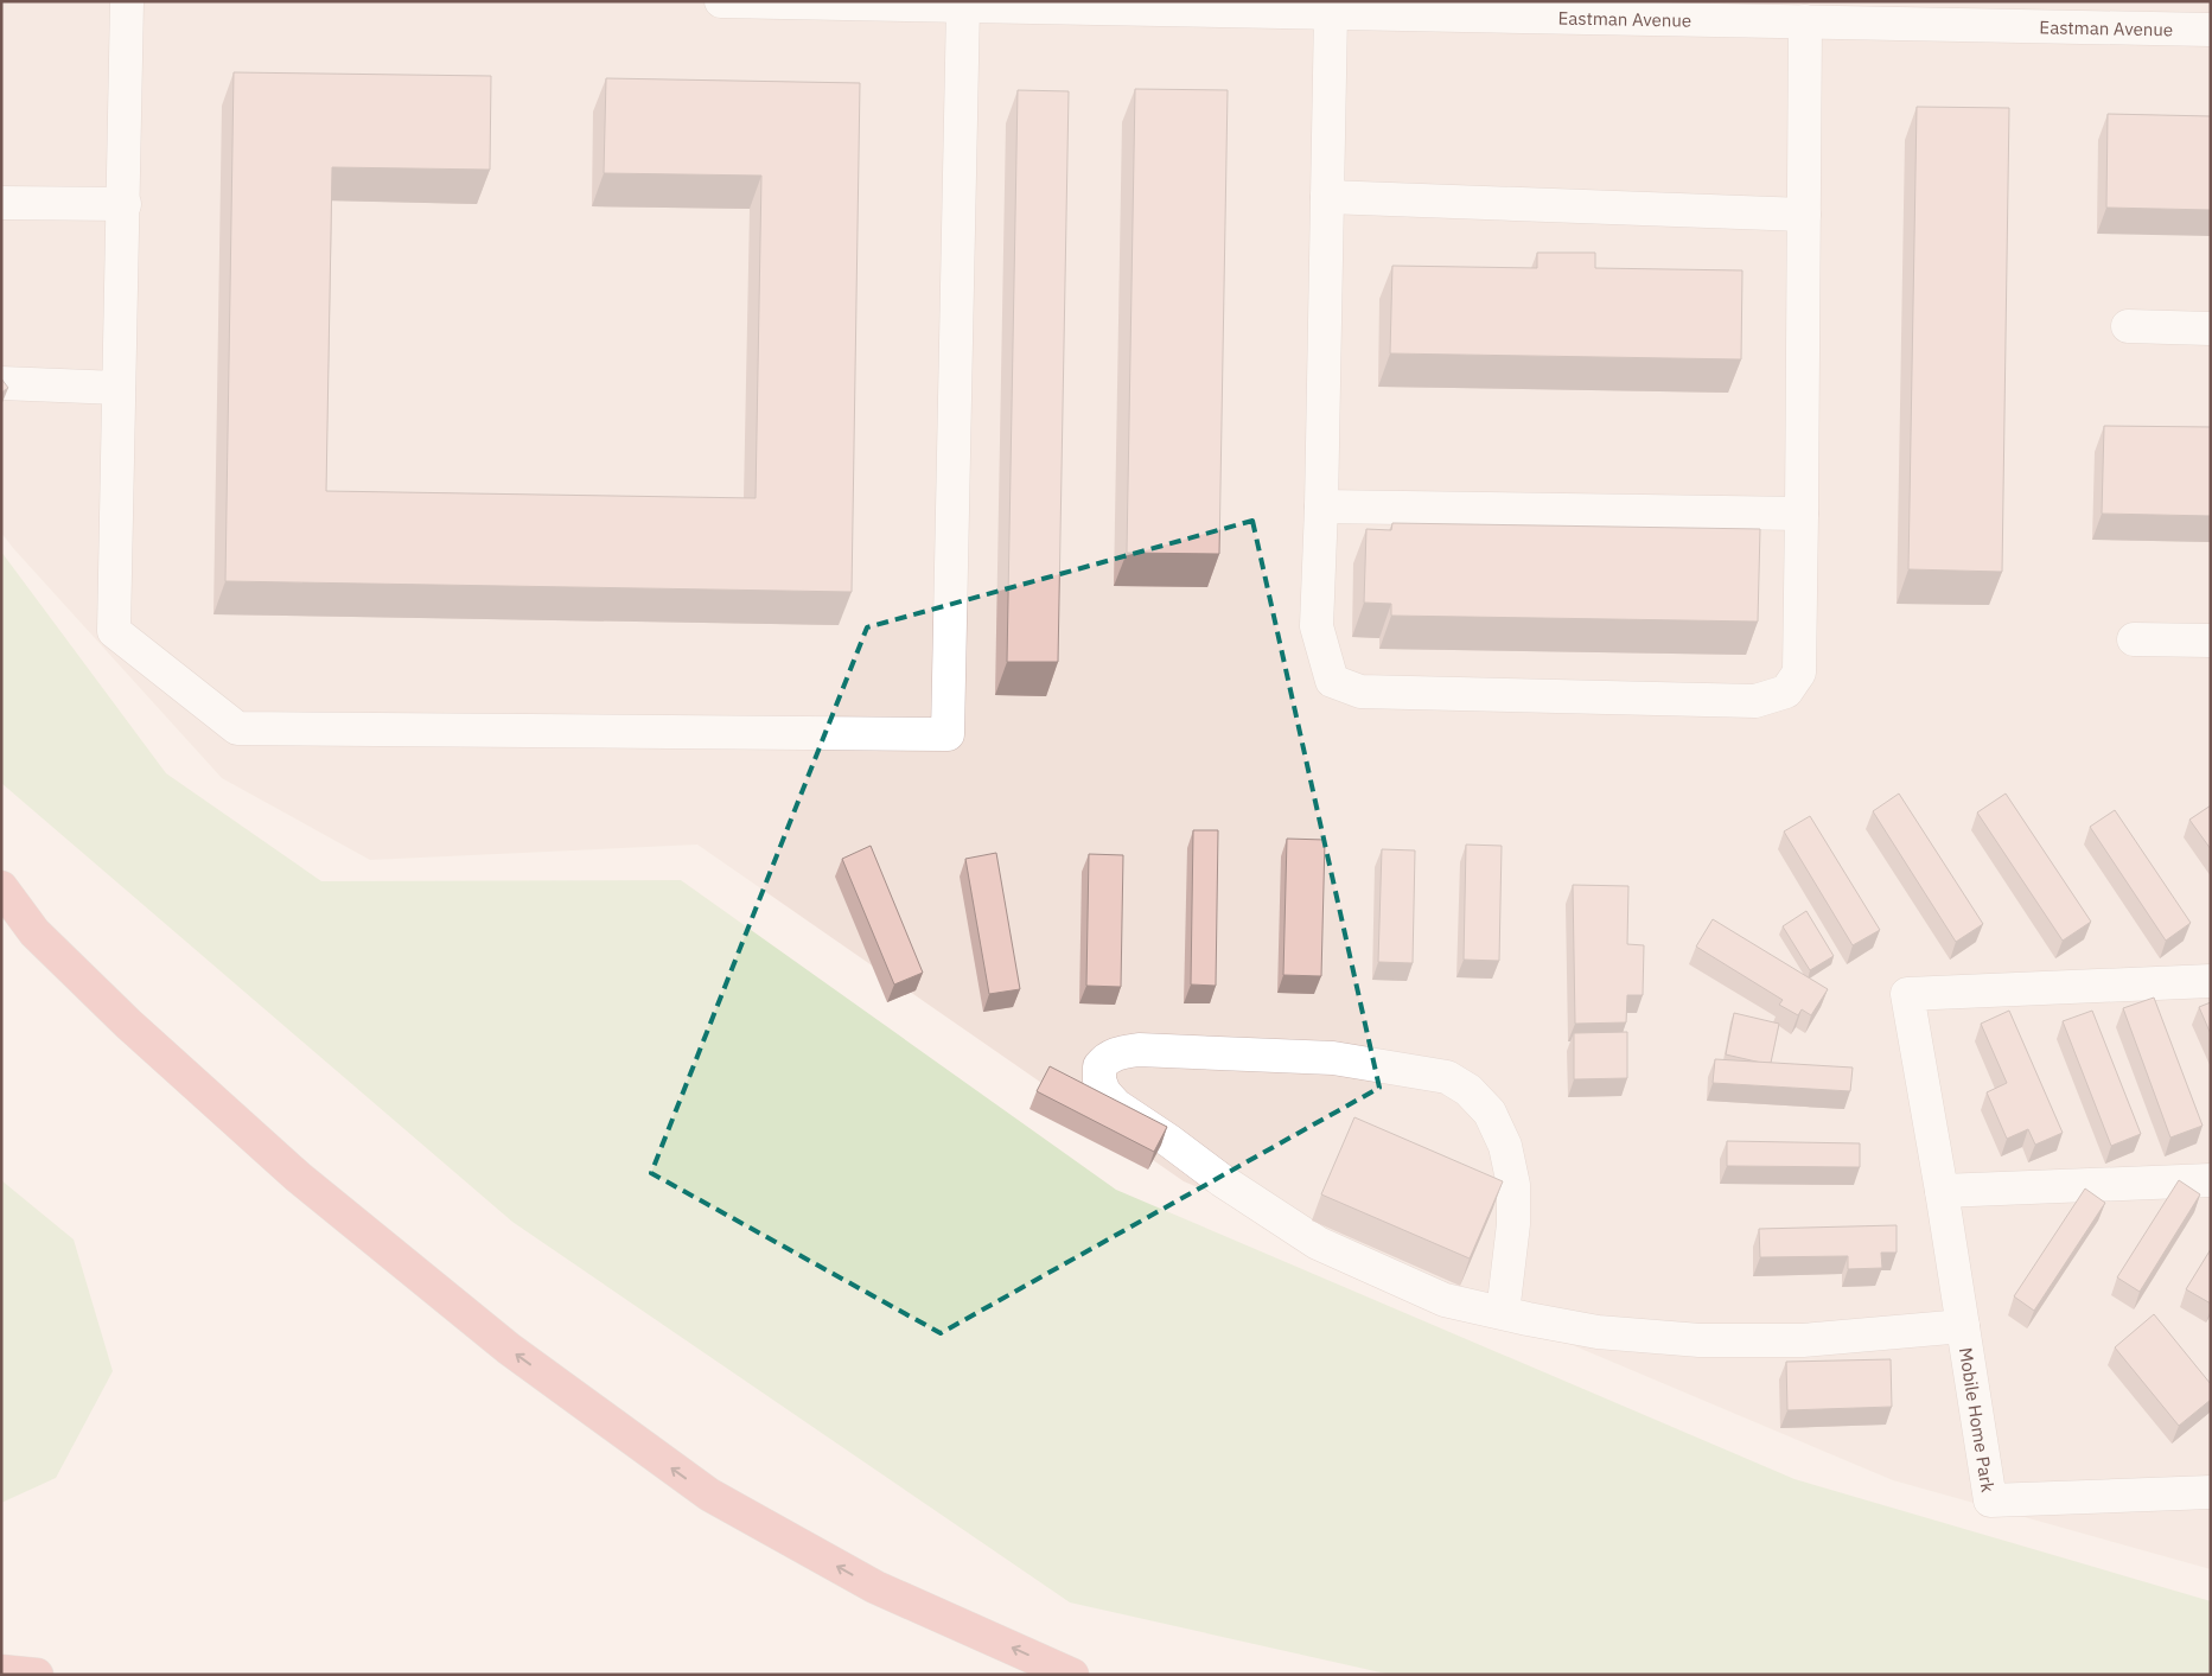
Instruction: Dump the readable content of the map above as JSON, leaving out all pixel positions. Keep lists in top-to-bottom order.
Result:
{
  "streets": {
    "street": ["Eastman Avenue", "Mobile Home Park"]
  }
}
